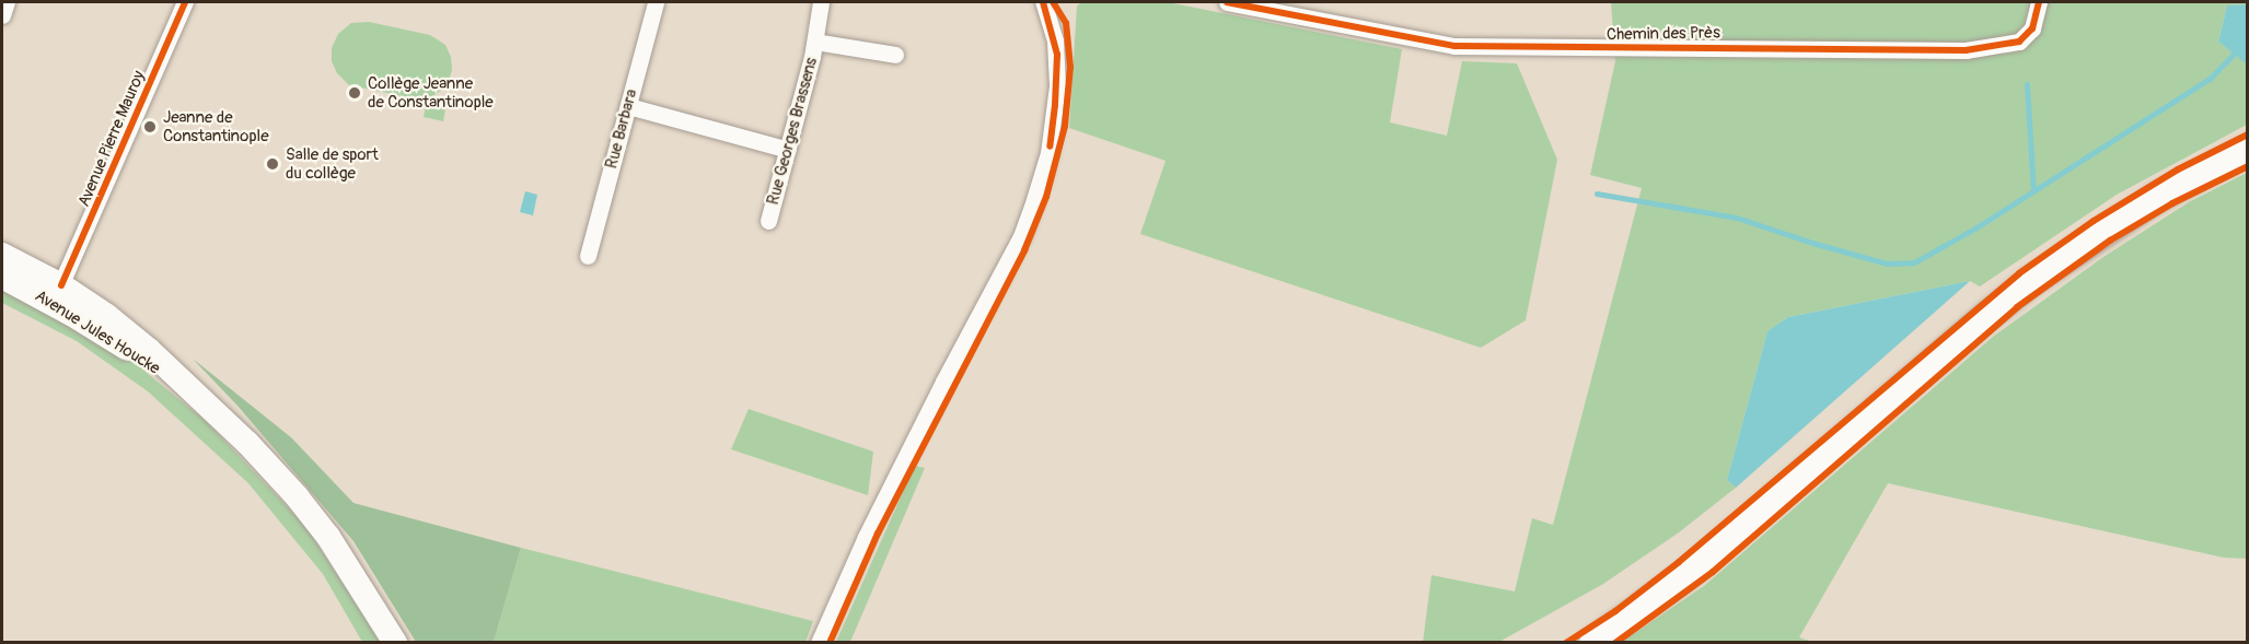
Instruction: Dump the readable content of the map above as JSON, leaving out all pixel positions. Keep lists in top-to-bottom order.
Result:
{
  "streets": {
    "main road": ["Avenue Jules Houcke"],
    "street": [
      "Chemin des Près",
      "Rue Barbara",
      "Rue Georges Brassens",
      "Avenue Pierre Mauroy"
    ]
  },
  "crossings": [
    ["Avenue Pierre Mauroy", "Avenue Jules Houcke"]
  ],
  "places": ["Collège Jeanne de Constantinople", "Jeanne de Constantinople", "Salle de sport du collège"]
}
